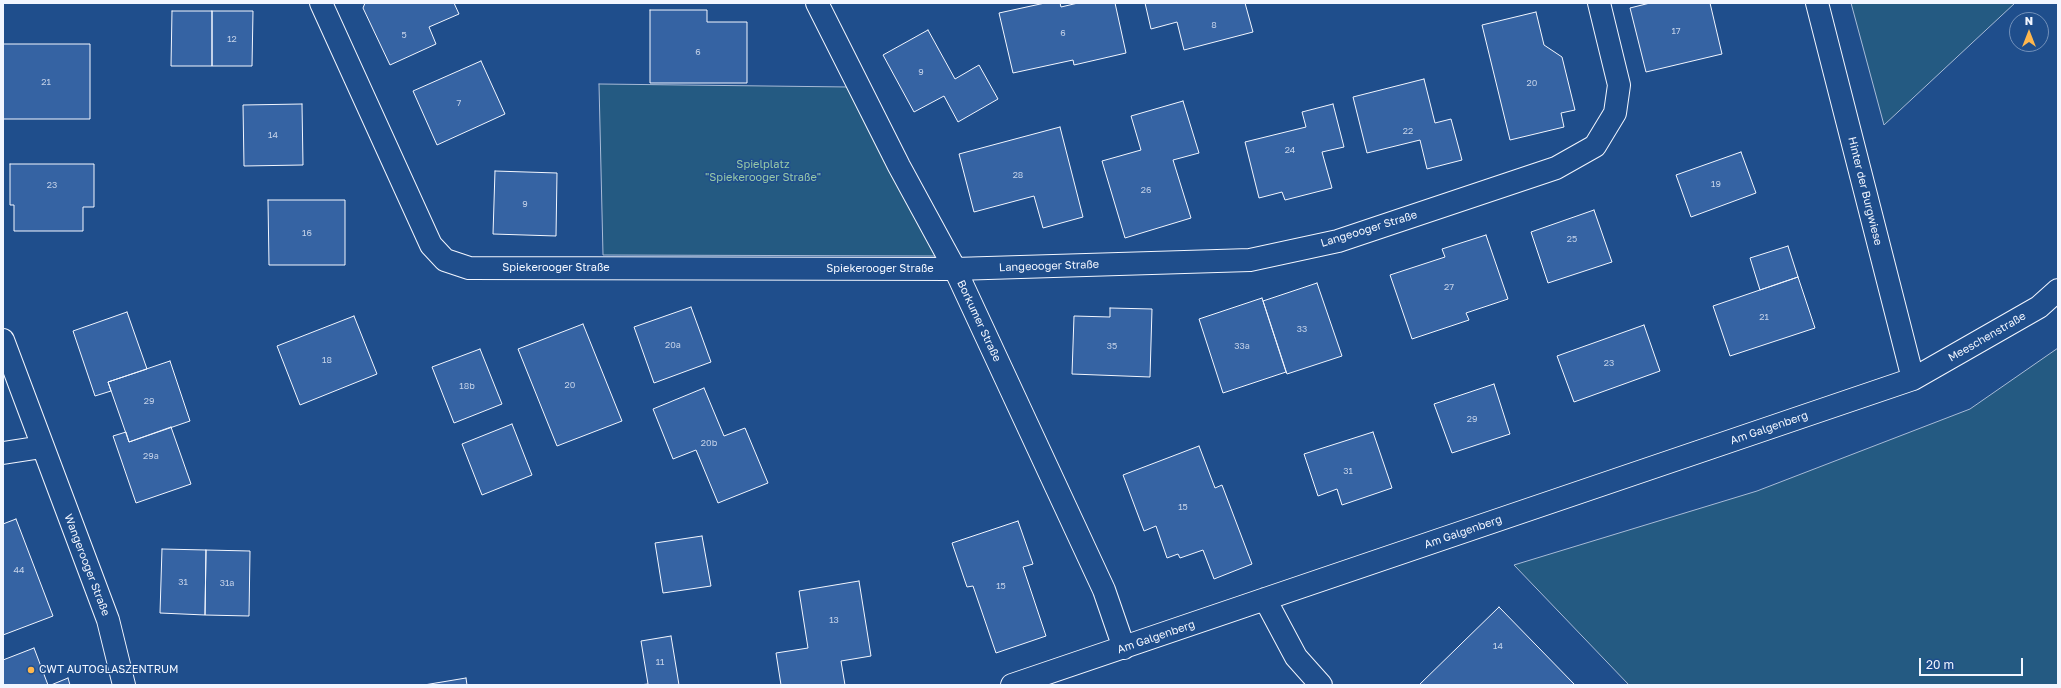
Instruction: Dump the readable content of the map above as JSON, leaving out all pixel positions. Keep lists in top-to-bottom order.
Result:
{
  "streets": {
    "street": [
      "Hinter der Burgwiese",
      "Langeooger Straße",
      "Spiekerooger Straße",
      "Borkumer Straße",
      "Meeschenstraße",
      "Am Galgenberg",
      "Wangerooger Straße"
    ]
  },
  "crossings": [
    ["Hinter der Burgwiese", "Meeschenstraße"],
    ["Hinter der Burgwiese", "Am Galgenberg"],
    ["Langeooger Straße", "Spiekerooger Straße"],
    ["Langeooger Straße", "Borkumer Straße"],
    ["Spiekerooger Straße", "Borkumer Straße"],
    ["Borkumer Straße", "Am Galgenberg"],
    ["Meeschenstraße", "Am Galgenberg"]
  ],
  "parks": ["Spielplatz \"Spiekerooger Straße\""],
  "places": ["CWT AUTOGLASZENTRUM"],
  "house_numbers": [
    "8",
    "17",
    "6",
    "5",
    "12",
    "6",
    "9",
    "21",
    "20",
    "7",
    "22",
    "14",
    "24",
    "28",
    "19",
    "23",
    "26",
    "9",
    "16",
    "25",
    "27",
    "21",
    "33",
    "20a",
    "35",
    "33a",
    "18",
    "23",
    "20",
    "18b",
    "29",
    "29",
    "20b",
    "29a",
    "31",
    "15",
    "44",
    "31",
    "31a",
    "15",
    "13",
    "14",
    "11"
  ],
  "scale_bar": "20 m",
  "north": "top"
}
